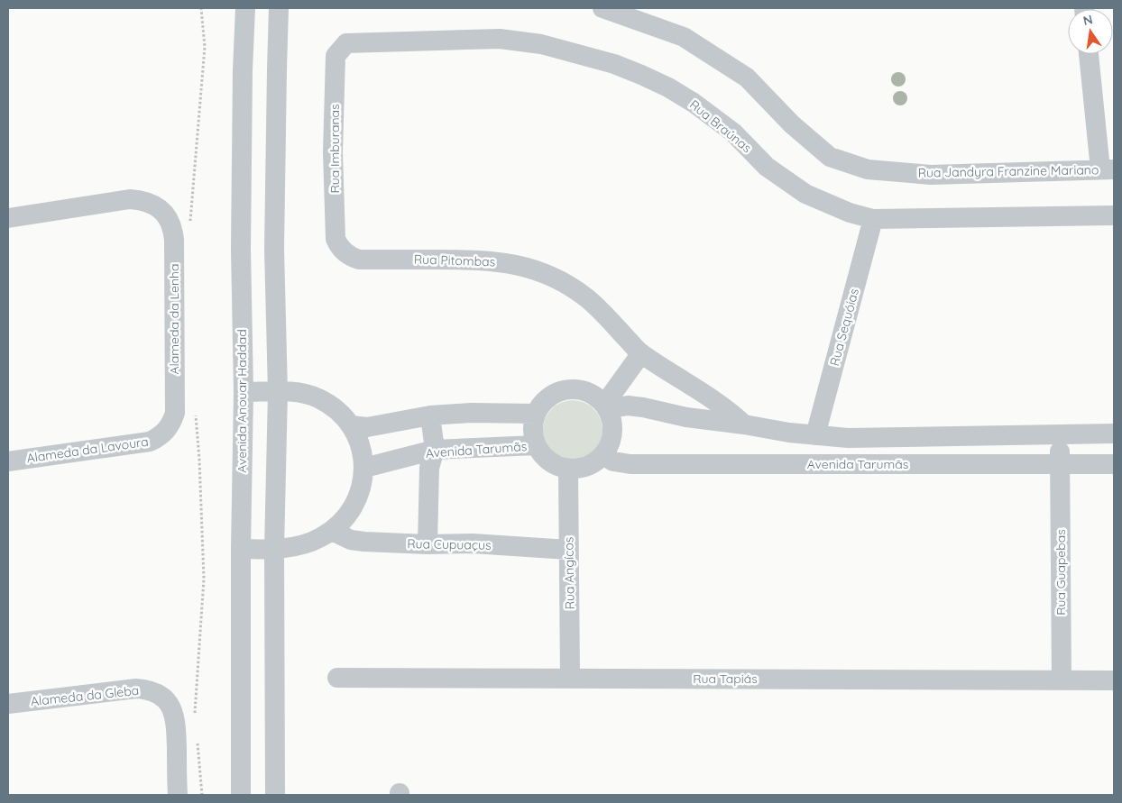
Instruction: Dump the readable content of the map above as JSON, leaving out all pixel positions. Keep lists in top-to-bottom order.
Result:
{
  "streets": {
    "street": [
      "Rua Braúnas",
      "Rua Imburanas",
      "Rua Jandyra Franzine Mariano",
      "Rua Pitombas",
      "Alameda da Lenha",
      "Rua Sequóias",
      "Avenida Anouar Haddad",
      "Alameda da Lavoura",
      "Avenida Tarumãs",
      "Rua Cupuaçus",
      "Rua Guapebas",
      "Rua Angícos",
      "Rua Tapiás",
      "Alameda da Gleba"
    ]
  },
  "crossings": [
    ["Rua Braúnas", "Rua Imburanas"],
    ["Rua Braúnas", "Rua Sequóias"],
    ["Rua Imburanas", "Rua Pitombas"],
    ["Rua Pitombas", "Avenida Tarumãs"],
    ["Alameda da Lenha", "Alameda da Lavoura"],
    ["Rua Sequóias", "Avenida Tarumãs"],
    ["Avenida Tarumãs", "Rua Guapebas"],
    ["Avenida Tarumãs", "Rua Angícos"],
    ["Rua Cupuaçus", "Rua Angícos"],
    ["Rua Guapebas", "Rua Tapiás"],
    ["Rua Angícos", "Rua Tapiás"]
  ],
  "north": "top"
}
